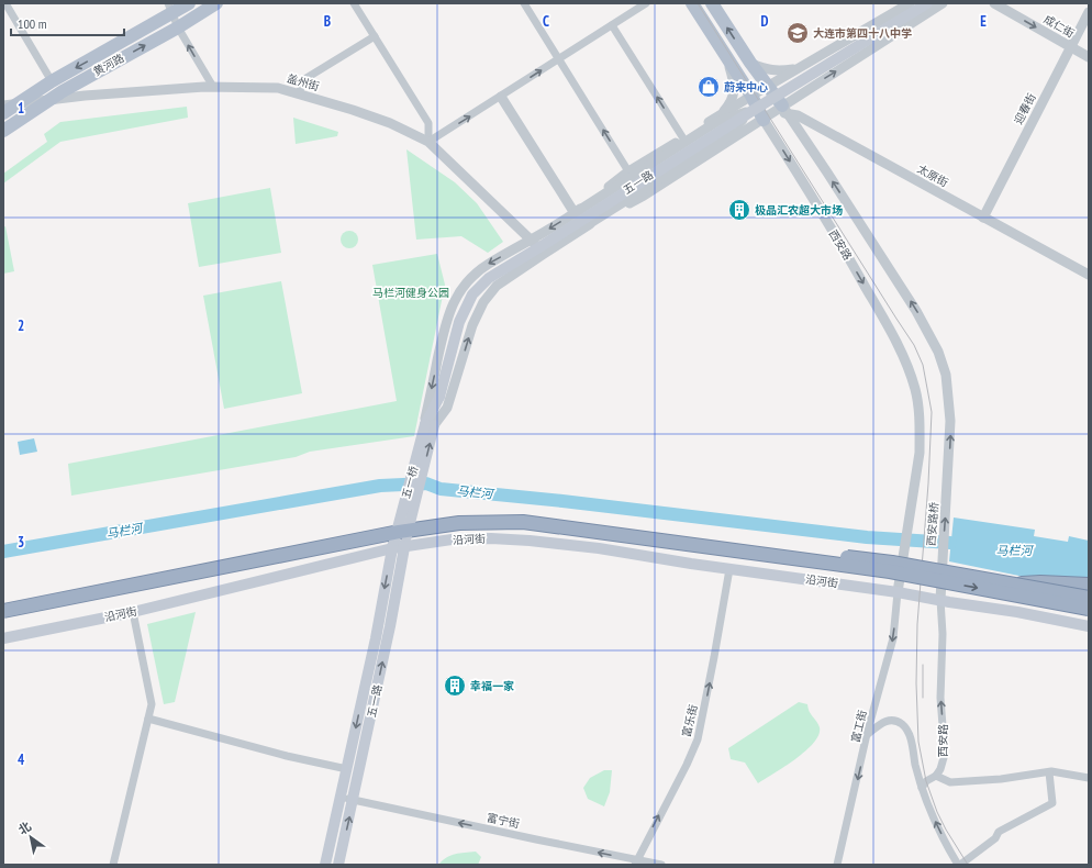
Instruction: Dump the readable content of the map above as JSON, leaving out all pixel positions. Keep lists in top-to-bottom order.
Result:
{
  "streets": {
    "main road": [
      "黄河路",
      "五一路",
      "西安路",
      "五一桥",
      "沿河街"
    ],
    "street": [
      "成仁街",
      "盖州街",
      "迎春街",
      "太原街",
      "西安路桥",
      "富乐街",
      "富工街",
      "富宁街"
    ]
  },
  "crossings": [
    ["成仁街", "迎春街"],
    ["黄河路", "盖州街"],
    ["迎春街", "太原街"],
    ["太原街", "西安路"],
    ["太原街", "西安路桥"],
    ["五一路", "五一桥"],
    ["五一路", "沿河街"],
    ["五一路", "富宁街"],
    ["西安路", "西安路桥"],
    ["西安路", "沿河街"],
    ["五一桥", "沿河街"],
    ["西安路桥", "沿河街"],
    ["西安路桥", "富工街"],
    ["沿河街", "富乐街"],
    ["沿河街", "富工街"],
    ["富乐街", "富宁街"]
  ],
  "one_way": [
    "成仁街",
    "西安路桥",
    "富乐街",
    "富工街",
    "富宁街"
  ],
  "water": ["马栏河"],
  "parks": ["马栏河健身公园"],
  "places": {
    "school or university": ["大连市第四十八中学"],
    "shop": ["蔚来中心"],
    "building": ["极品汇农超大市场", "幸福一家"]
  },
  "scale_bar": "100 m",
  "north": "top left",
  "grid": {
    "columns": [
      "B",
      "C",
      "D",
      "E"
    ],
    "rows": [
      "1",
      "2",
      "3",
      "4"
    ]
  }
}
